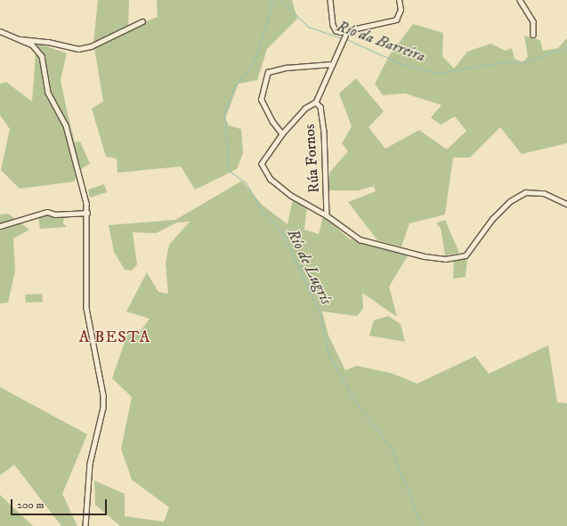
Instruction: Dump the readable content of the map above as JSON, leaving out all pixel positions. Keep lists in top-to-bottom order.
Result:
{
  "streets": {
    "street": ["Rúa Fornos"]
  },
  "districts": ["A BESTA"],
  "water": ["Río da Barreira", "Río de Lugrís"],
  "scale_bar": "200 m"
}
